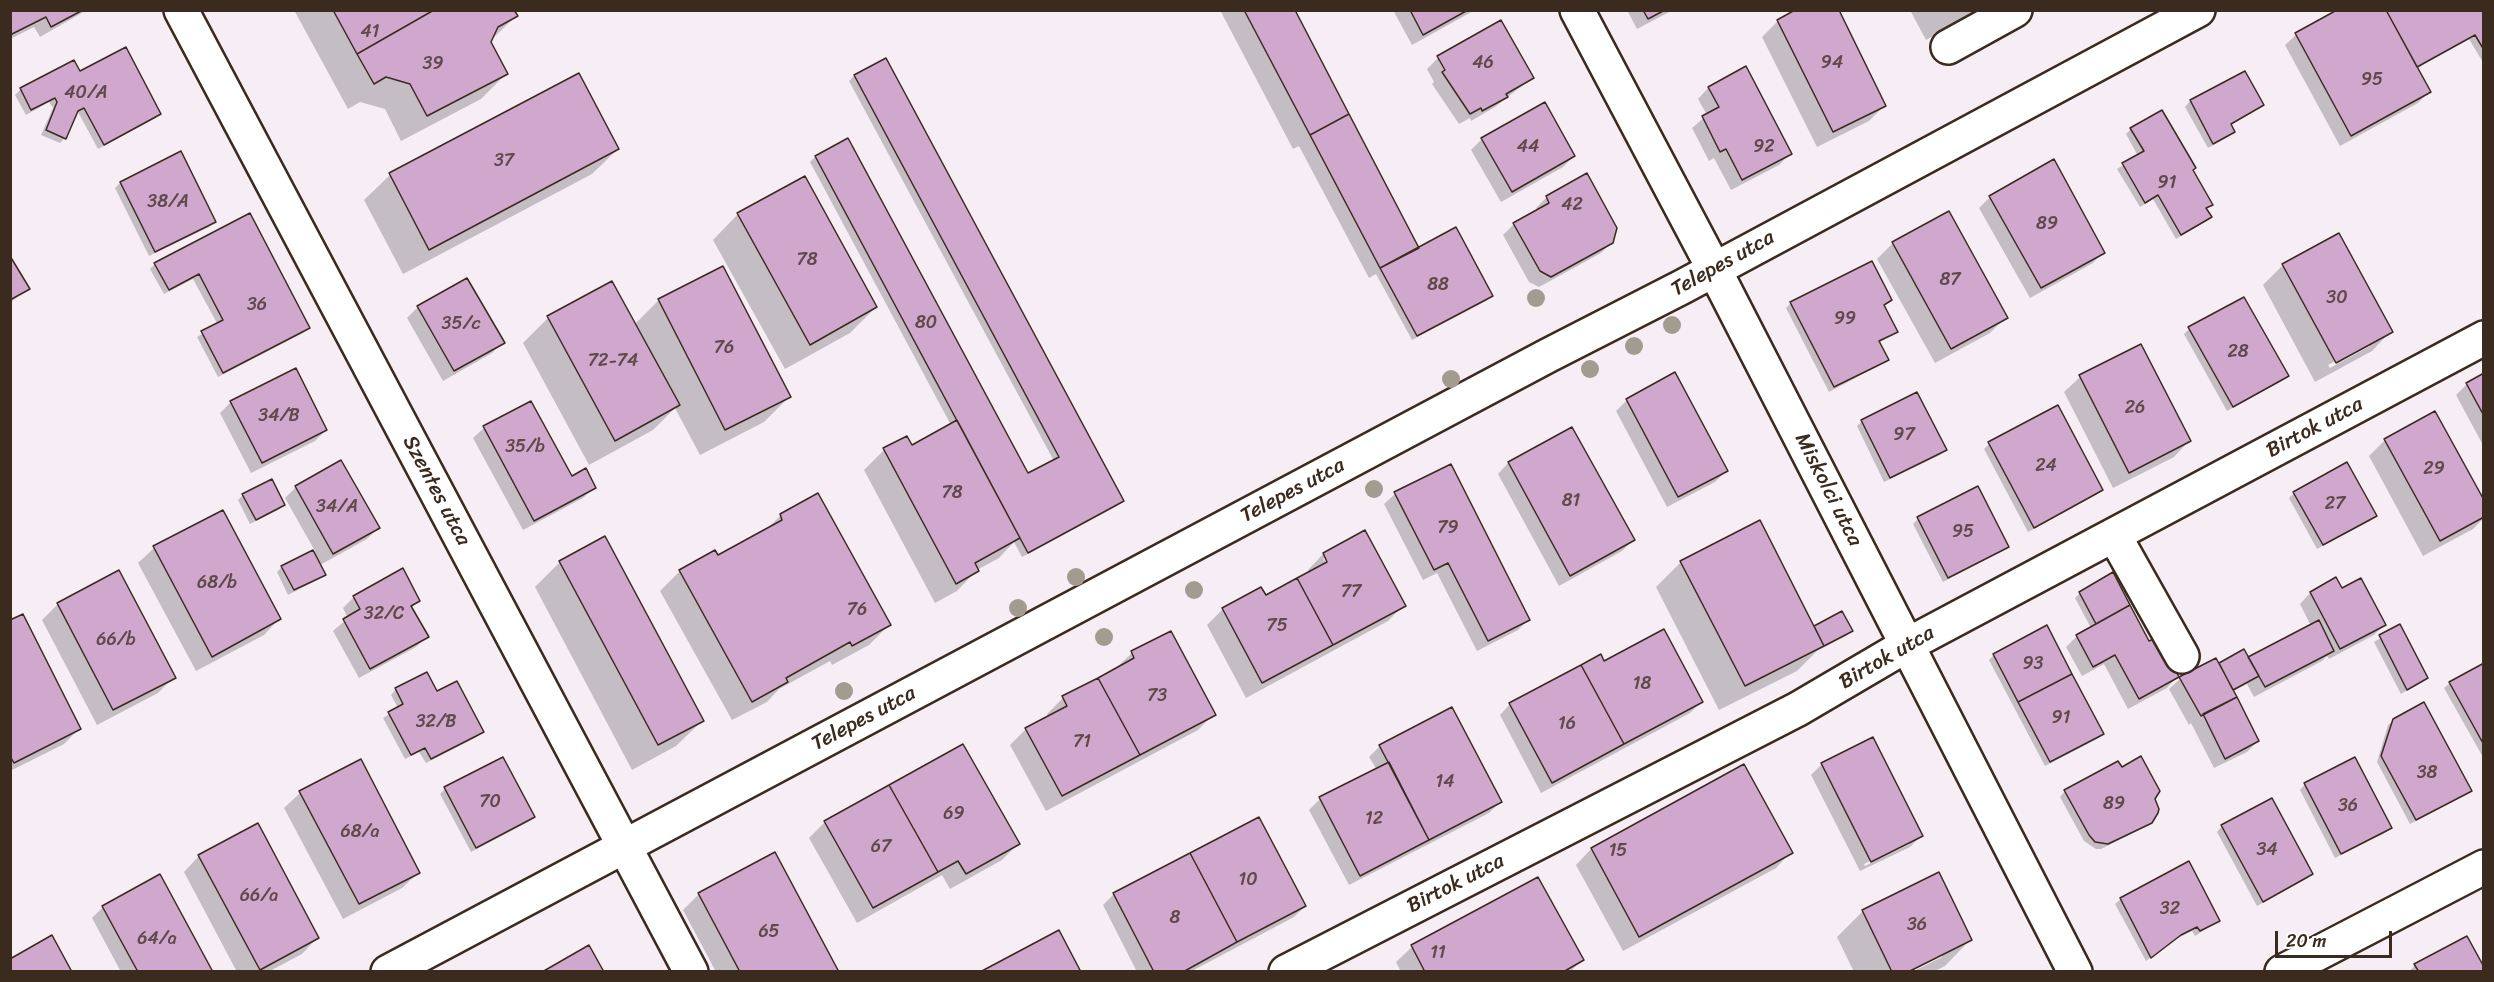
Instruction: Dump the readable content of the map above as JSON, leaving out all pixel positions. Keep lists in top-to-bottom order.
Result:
{
  "streets": {
    "street": [
      "Telepes utca",
      "Birtok utca",
      "Miskolci utca",
      "Szentes utca"
    ]
  },
  "crossings": [
    ["Telepes utca", "Miskolci utca"],
    ["Telepes utca", "Szentes utca"],
    ["Birtok utca", "Miskolci utca"]
  ],
  "house_numbers": [
    "41",
    "46",
    "94",
    "39",
    "95",
    "40/A",
    "44",
    "92",
    "37",
    "91",
    "38/A",
    "42",
    "89",
    "78",
    "87",
    "88",
    "30",
    "36",
    "99",
    "80",
    "35/c",
    "76",
    "28",
    "72-74",
    "26",
    "34/B",
    "97",
    "35/b",
    "24",
    "29",
    "78",
    "81",
    "27",
    "34/A",
    "79",
    "95",
    "68/b",
    "77",
    "76",
    "32/C",
    "75",
    "66/b",
    "93",
    "18",
    "73",
    "91",
    "32/B",
    "16",
    "71",
    "38",
    "14",
    "70",
    "89",
    "36",
    "69",
    "12",
    "68/a",
    "67",
    "34",
    "15",
    "10",
    "66/a",
    "32",
    "8",
    "36",
    "65",
    "64/a",
    "11"
  ],
  "scale_bar": "20 m"
}
